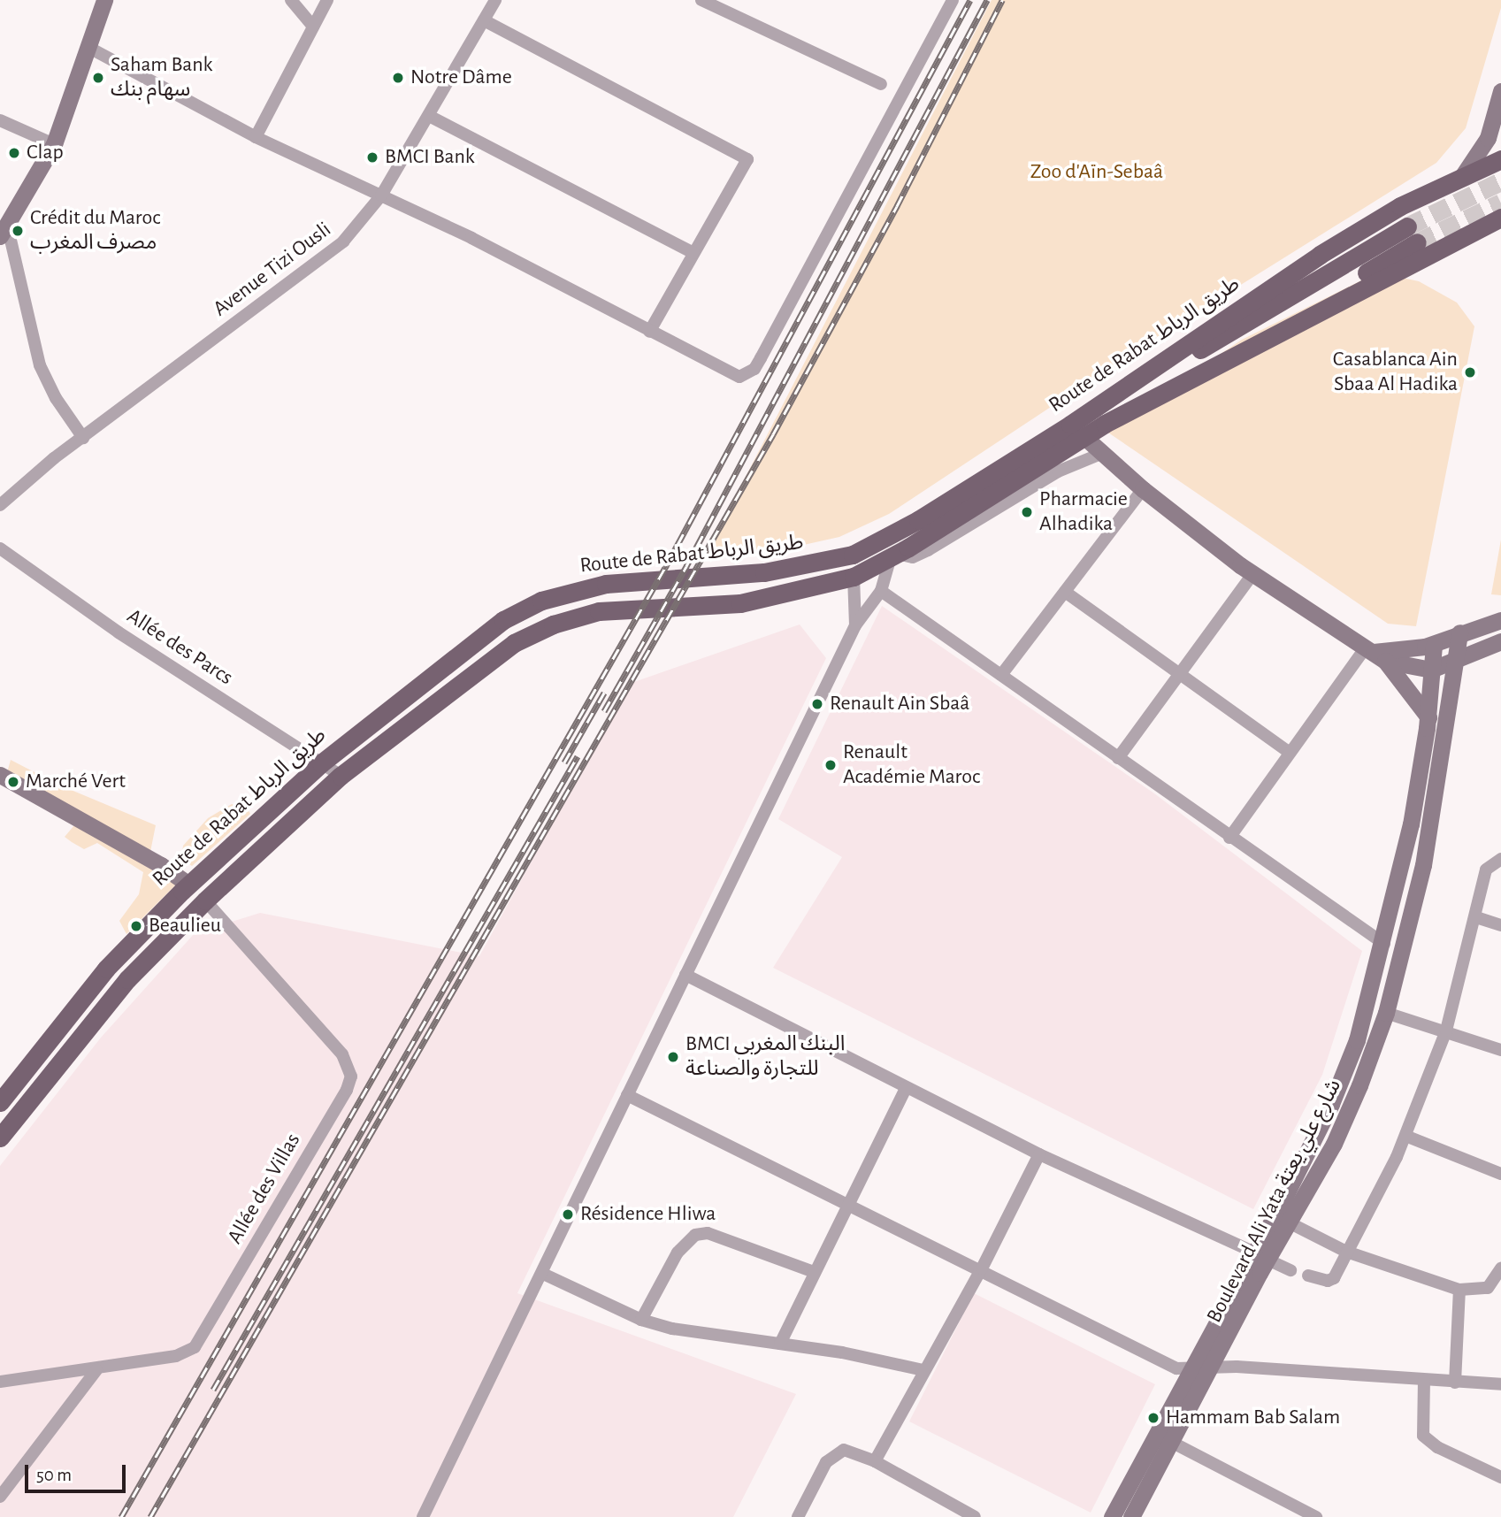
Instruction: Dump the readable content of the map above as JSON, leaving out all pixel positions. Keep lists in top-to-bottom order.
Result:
{
  "streets": {
    "main road": ["Route de Rabat طريق الرباط"],
    "street": [
      "Avenue Tizi Ousli",
      "Allée des Parcs",
      "Allée des Villas",
      "Boulevard Ali Yata شارع علي يعتة"
    ]
  },
  "crossings": [
    ["Route de Rabat طريق الرباط", "Allée des Parcs"],
    ["Route de Rabat طريق الرباط", "Allée des Villas"]
  ],
  "parks": ["Zoo d'Aïn-Sebaâ"],
  "places": [
    "Saham Bank سهام بنك",
    "Notre Dâme",
    "Clap",
    "BMCI Bank",
    "Crédit du Maroc مصرف المغرب",
    "Casablanca Ain Sbaa Al Hadika",
    "Pharmacie Alhadika",
    "Renault Ain Sbaâ",
    "Renault Académie Maroc",
    "Marché Vert",
    "Beaulieu",
    "BMCI البنك المغربي للتجارة والصناعة",
    "Résidence Hliwa",
    "Hammam Bab Salam"
  ],
  "scale_bar": "50 m"
}
